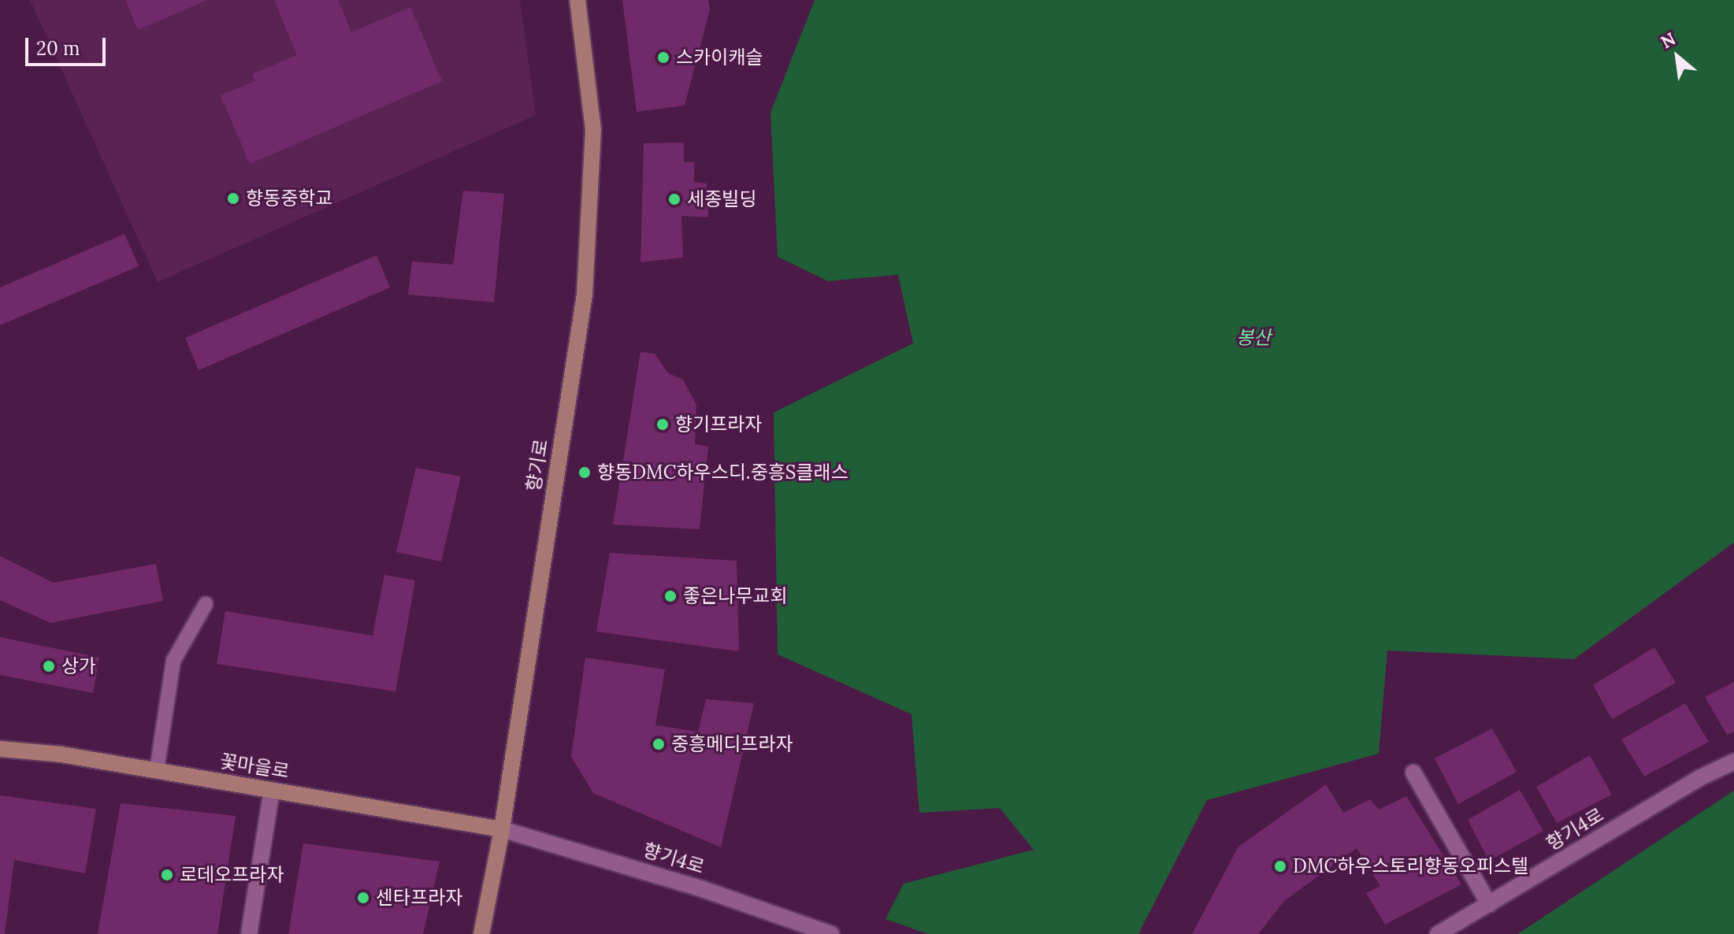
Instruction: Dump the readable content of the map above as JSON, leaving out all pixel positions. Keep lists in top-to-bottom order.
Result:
{
  "streets": {
    "main road": ["향기로", "꽃마을로"],
    "street": ["향기4로"]
  },
  "crossings": [
    ["향기로", "꽃마을로"],
    ["향기로", "향기4로"],
    ["꽃마을로", "향기4로"]
  ],
  "parks": ["봉산"],
  "places": [
    "스카이캐슬",
    "향동중학교",
    "세종빌딩",
    "향기프라자",
    "향동DMC하우스디.중흥S클래스",
    "좋은나무교회",
    "상가",
    "중흥메디프라자",
    "DMC하우스토리향동오피스텔",
    "로데오프라자",
    "센타프라자"
  ],
  "scale_bar": "20 m",
  "north": "top left"
}
